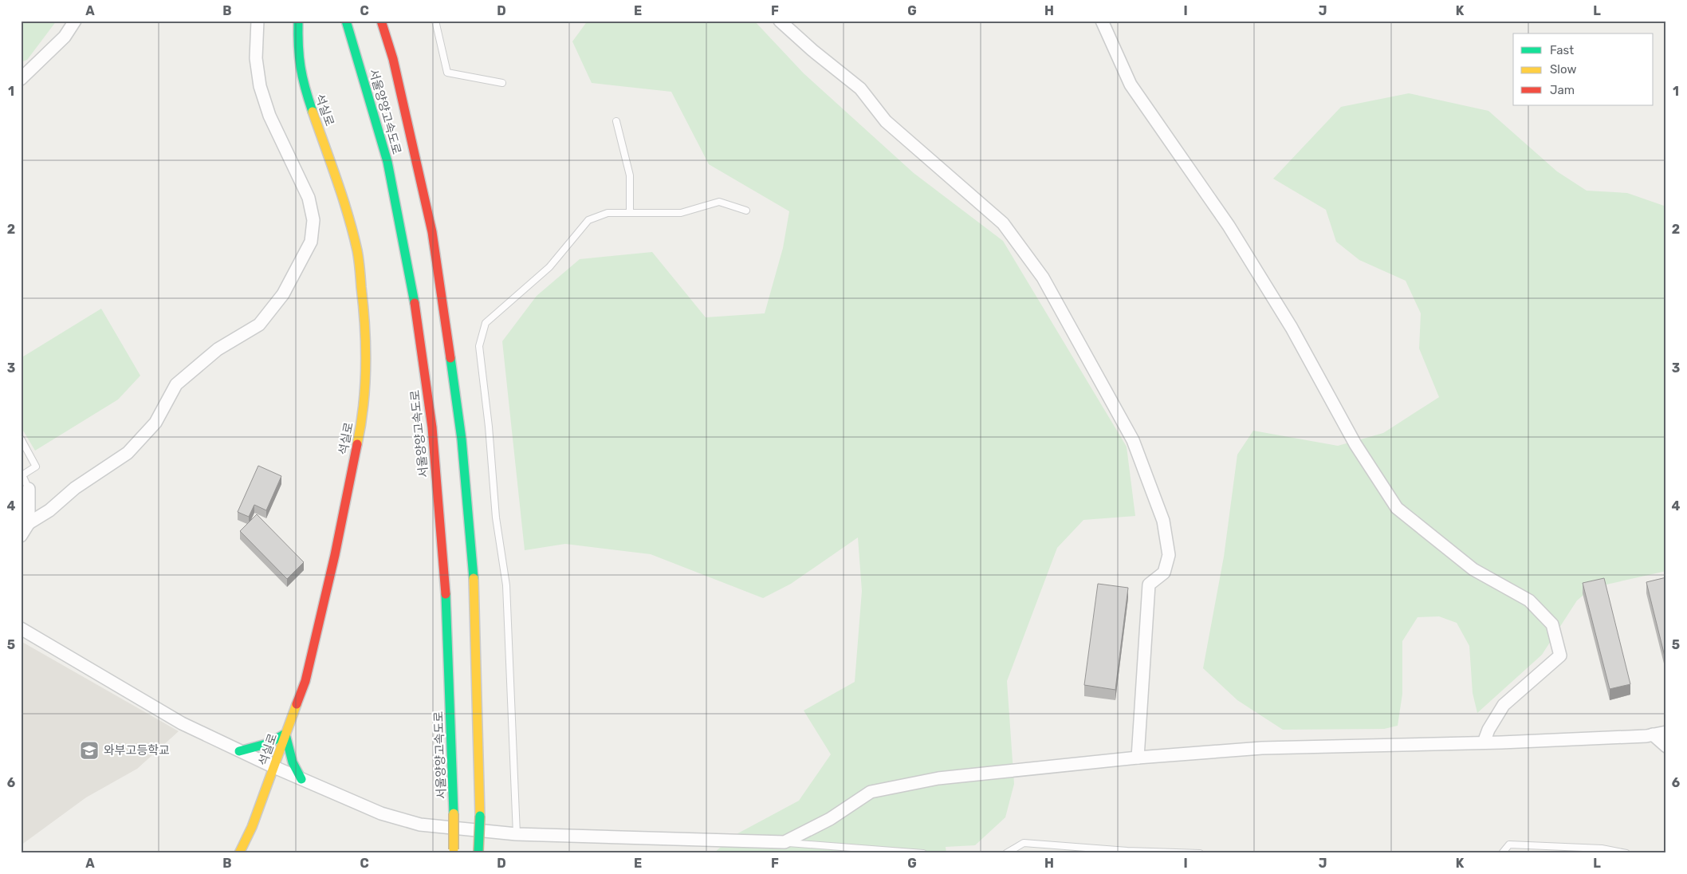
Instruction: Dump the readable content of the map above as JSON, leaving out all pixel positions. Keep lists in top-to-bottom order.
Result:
{
  "streets": {
    "main road": ["석실로", "서울양양고속도로"]
  },
  "places": {
    "school or university": ["와부고등학교"]
  },
  "legend": ["Fast", "Slow", "Jam"],
  "grid": {
    "columns": [
      "A",
      "B",
      "C",
      "D",
      "E",
      "F",
      "G",
      "H",
      "I",
      "J",
      "K",
      "L"
    ],
    "rows": [
      "1",
      "2",
      "3",
      "4",
      "5",
      "6"
    ]
  }
}
